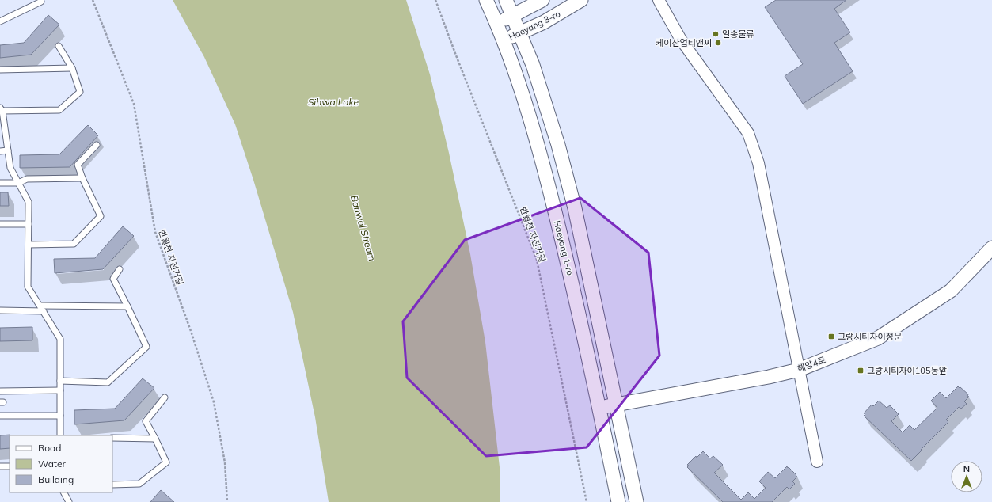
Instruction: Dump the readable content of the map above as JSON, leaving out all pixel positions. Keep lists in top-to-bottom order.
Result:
{
  "streets": {
    "street": ["Haeyang 3-ro", "Haeyang 1-ro", "해양4로"],
    "path": ["반월천 자전거길"]
  },
  "crossings": [
    ["Haeyang 3-ro", "Haeyang 1-ro"],
    ["Haeyang 1-ro", "해양4로"]
  ],
  "water": ["Sihwa Lake", "Banwol Stream"],
  "places": {
    "other": ["일송물류", "케이산업티앤씨"],
    "transit": ["그랑시티자이정문", "그랑시티자이105동앞"]
  },
  "legend": ["Road", "Water", "Building"],
  "north": "top"
}
